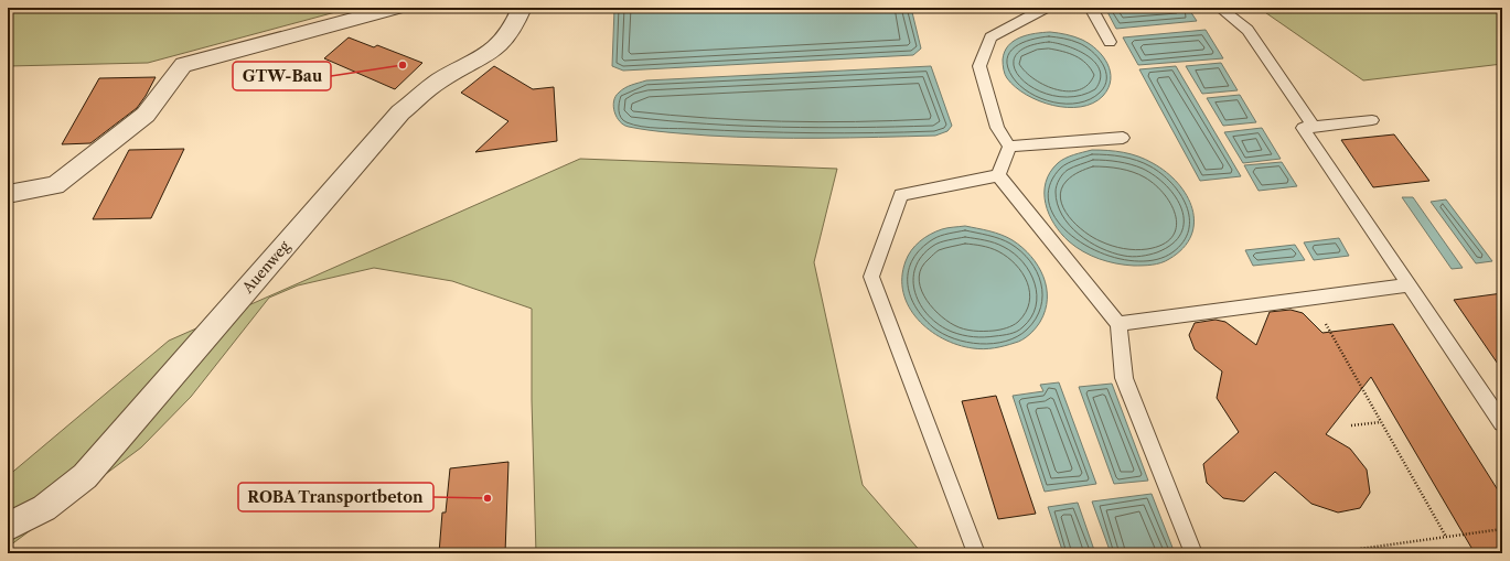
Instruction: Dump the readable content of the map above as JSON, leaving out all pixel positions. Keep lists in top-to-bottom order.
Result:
{
  "streets": {
    "street": ["Auenweg"]
  },
  "places": ["GTW-Bau", "ROBA Transportbeton"]
}
